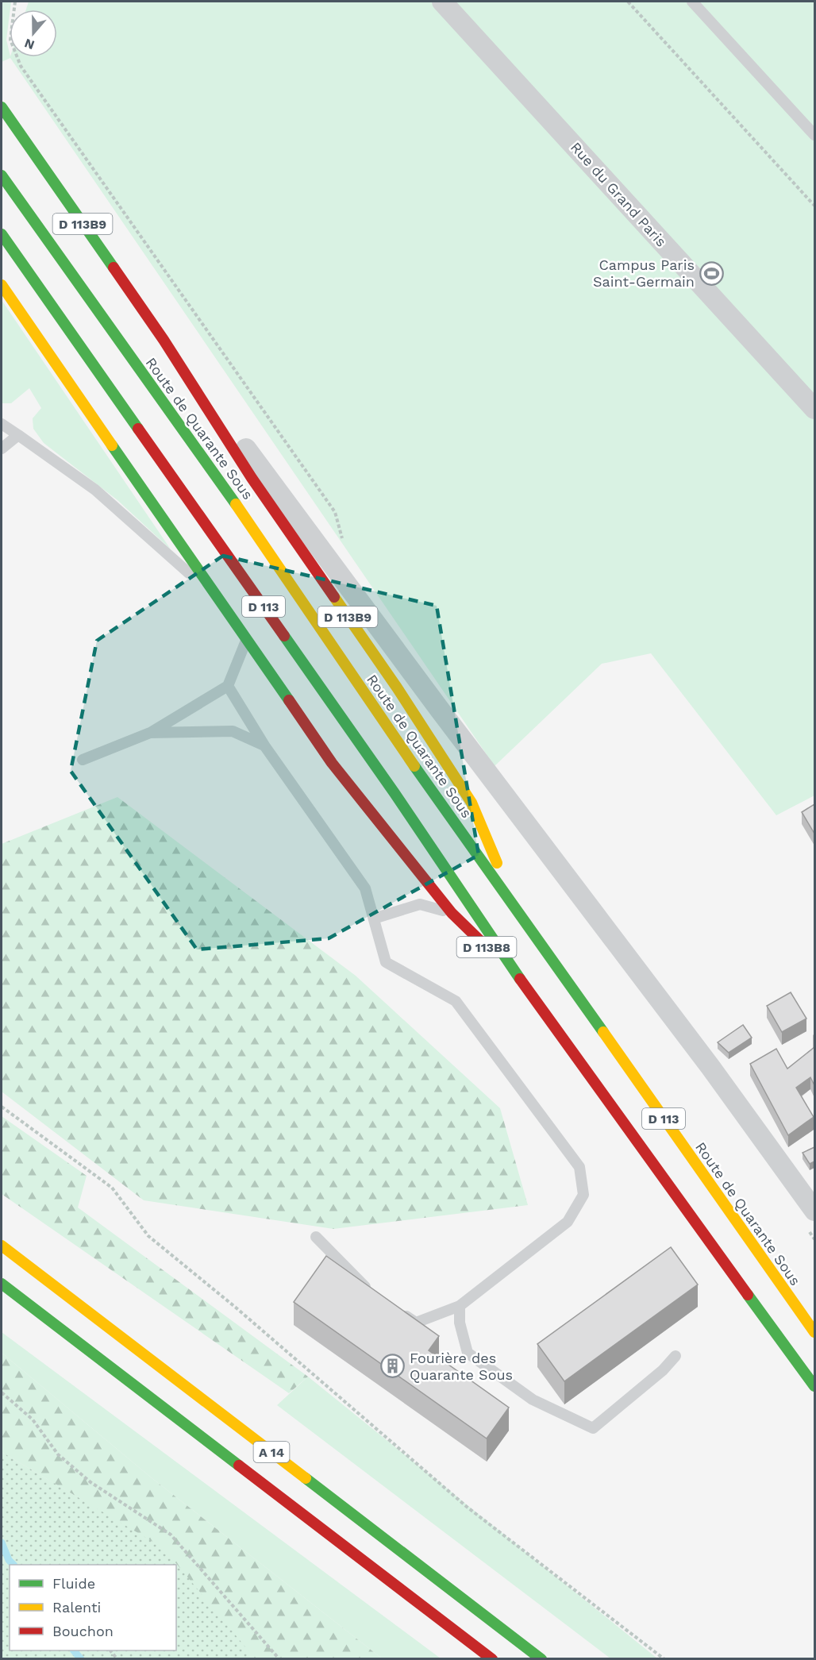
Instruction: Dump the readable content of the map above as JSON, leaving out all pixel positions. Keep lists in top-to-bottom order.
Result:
{
  "streets": {
    "main road": [
      "D 113B9",
      "Route de Quarante Sous",
      "D 113",
      "D 113B8",
      "A 14"
    ],
    "street": ["Rue du Grand Paris"]
  },
  "crossings": [
    ["D 113B9", "Route de Quarante Sous"],
    ["D 113", "D 113B8"]
  ],
  "places": {
    "sports": ["Campus Paris Saint-Germain"],
    "building": ["Fourière des Quarante Sous"]
  },
  "legend": ["Fluide", "Ralenti", "Bouchon"],
  "north": "bottom"
}
